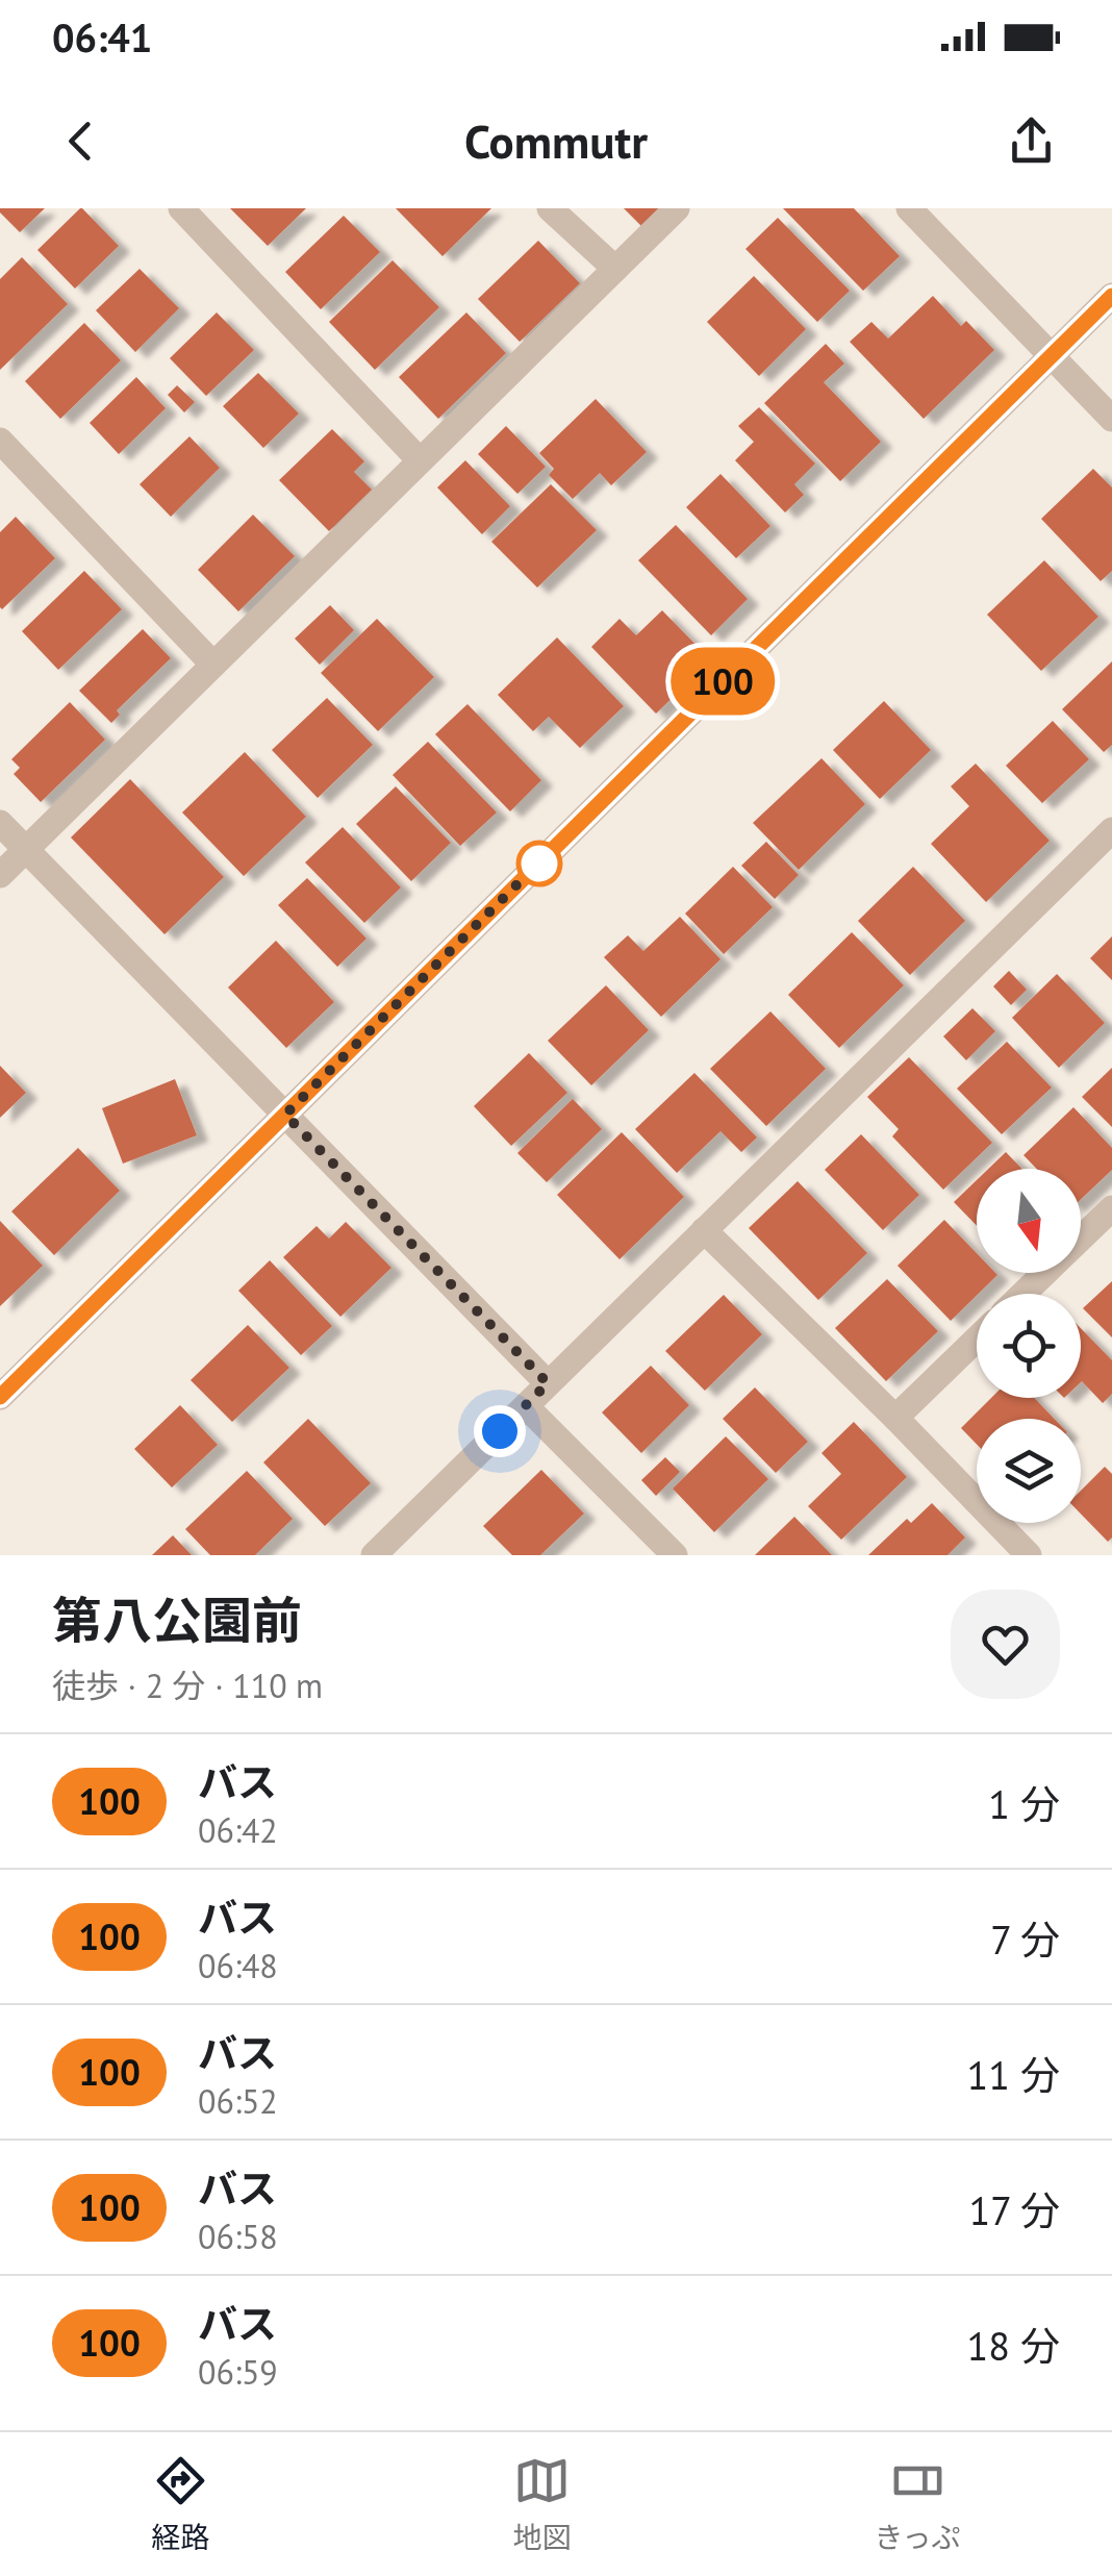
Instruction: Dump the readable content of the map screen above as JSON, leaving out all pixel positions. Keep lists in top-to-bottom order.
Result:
{
  "lines": ["bus line 100"],
  "north": "bottom",
  "page": {
    "status": "06:41",
    "header": "Commutr",
    "on_map": "100",
    "heading": ["第八公園前", "徒歩 · 2 分 · 110 m"],
    "list": [
      {
        "mark": "100",
        "name": "バス",
        "note": "06:42",
        "value": "1 分"
      },
      {
        "mark": "100",
        "name": "バス",
        "note": "06:48",
        "value": "7 分"
      },
      {
        "mark": "100",
        "name": "バス",
        "note": "06:52",
        "value": "11 分"
      },
      {
        "mark": "100",
        "name": "バス",
        "note": "06:58",
        "value": "17 分"
      },
      {
        "mark": "100",
        "name": "バス",
        "note": "06:59",
        "value": "18 分"
      }
    ],
    "tabs": ["経路", "地図", "きっぷ"]
  }
}
